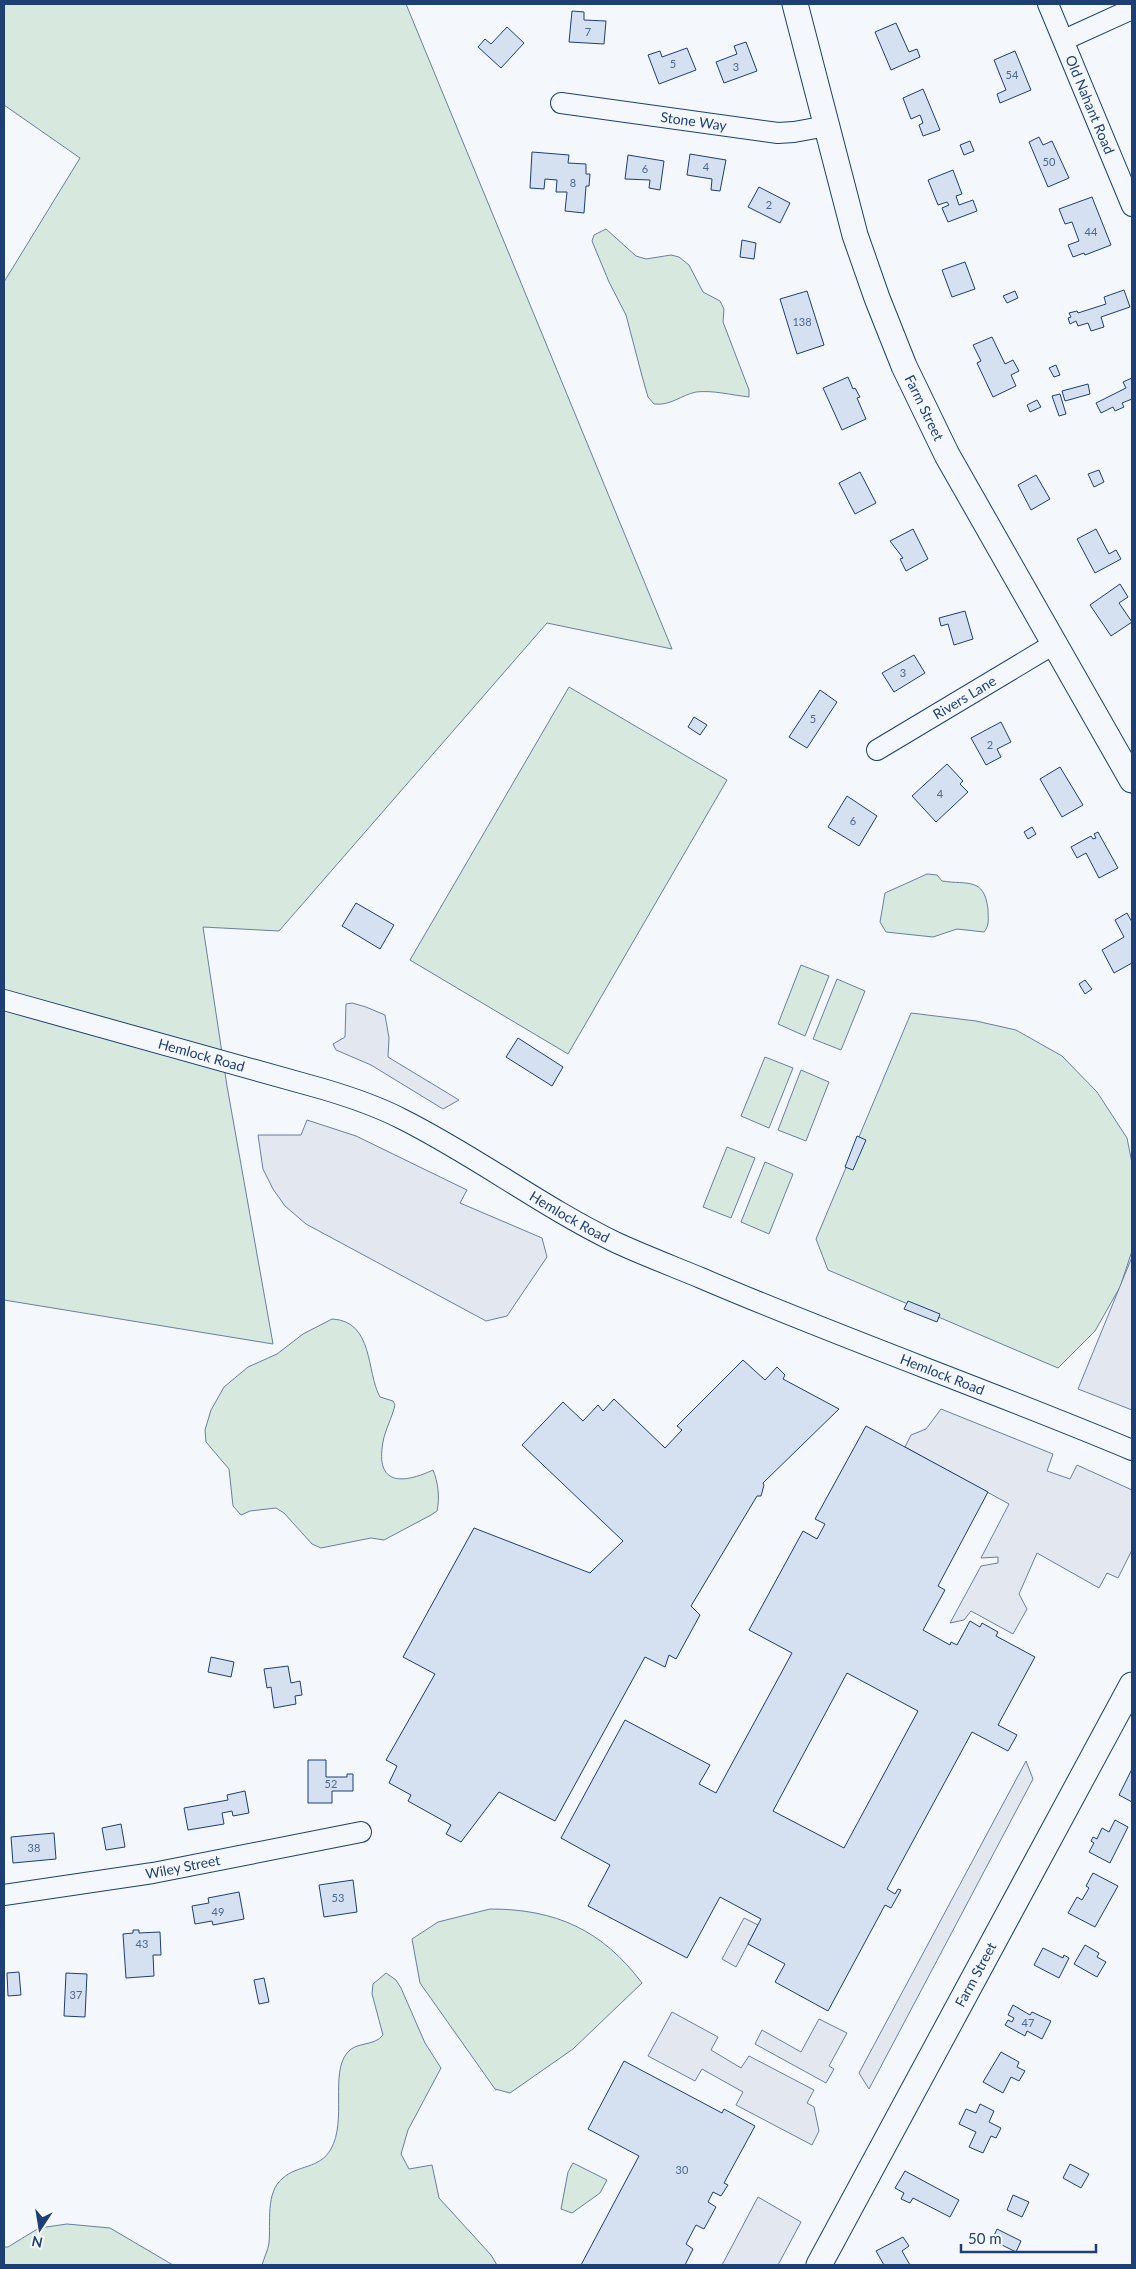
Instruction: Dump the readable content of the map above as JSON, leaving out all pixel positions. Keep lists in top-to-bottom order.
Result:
{
  "streets": {
    "main road": ["Farm Street"],
    "street": [
      "Old Nahant Road",
      "Stone Way",
      "Rivers Lane",
      "Hemlock Road",
      "Wiley Street"
    ]
  },
  "crossings": [
    ["Stone Way", "Farm Street"],
    ["Farm Street", "Rivers Lane"]
  ],
  "house_numbers": [
    "7",
    "5",
    "3",
    "54",
    "50",
    "4",
    "6",
    "8",
    "2",
    "44",
    "138",
    "3",
    "5",
    "2",
    "4",
    "6",
    "52",
    "38",
    "53",
    "49",
    "43",
    "37",
    "47",
    "30"
  ],
  "scale_bar": "50 m",
  "north": "bottom"
}
